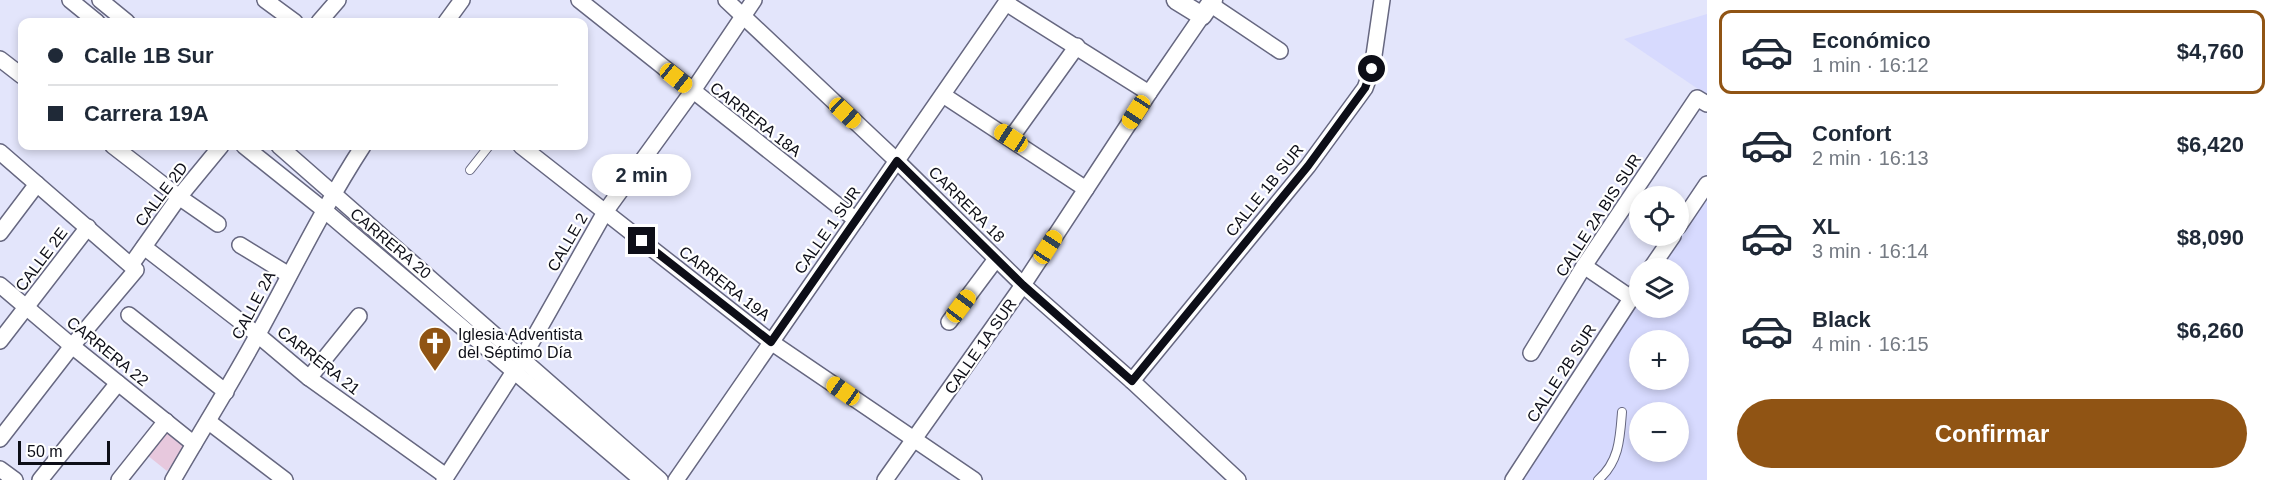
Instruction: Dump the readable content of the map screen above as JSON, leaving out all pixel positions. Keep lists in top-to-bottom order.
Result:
{
  "streets": {
    "street": [
      "CARRERA 18A",
      "CALLE 1B SUR",
      "CALLE 2D",
      "CARRERA 18",
      "CALLE 2A BIS SUR",
      "CALLE 1 SUR",
      "CALLE 2",
      "CARRERA 20",
      "CALLE 2E",
      "CARRERA 19A",
      "CALLE 2A",
      "CALLE 1A SUR",
      "CARRERA 22",
      "CARRERA 21",
      "CALLE 2B SUR"
    ]
  },
  "crossings": [
    ["CARRERA 18A", "CALLE 1 SUR"],
    ["CARRERA 18A", "CALLE 2"],
    ["CALLE 1B SUR", "CARRERA 18"],
    ["CALLE 2D", "CARRERA 22"],
    ["CALLE 2D", "CARRERA 21"],
    ["CARRERA 18", "CALLE 1 SUR"],
    ["CARRERA 18", "CALLE 2"],
    ["CARRERA 18", "CALLE 1A SUR"],
    ["CALLE 1 SUR", "CARRERA 19A"],
    ["CALLE 2", "CARRERA 20"],
    ["CALLE 2", "CARRERA 19A"],
    ["CALLE 2", "CARRERA 21"],
    ["CARRERA 20", "CALLE 2A"],
    ["CALLE 2E", "CARRERA 22"],
    ["CARRERA 19A", "CALLE 1A SUR"],
    ["CALLE 2A", "CARRERA 22"],
    ["CALLE 2A", "CARRERA 21"]
  ],
  "places": {
    "church": ["Iglesia Adventista del Séptimo Día"]
  },
  "scale_bar": "50 m",
  "page": {
    "list": [
      {
        "name": "Económico",
        "note": "1 min · 16:12",
        "value": "$4,760"
      },
      {
        "name": "Confort",
        "note": "2 min · 16:13",
        "value": "$6,420"
      },
      {
        "name": "XL",
        "note": "3 min · 16:14",
        "value": "$8,090"
      },
      {
        "name": "Black",
        "note": "4 min · 16:15",
        "value": "$6,260"
      }
    ],
    "banner": ["Calle 1B Sur", "Carrera 19A"],
    "bubble": "2 min",
    "map_buttons": ["+", "−"],
    "buttons": "Confirmar",
    "scale": "50 m"
  }
}
